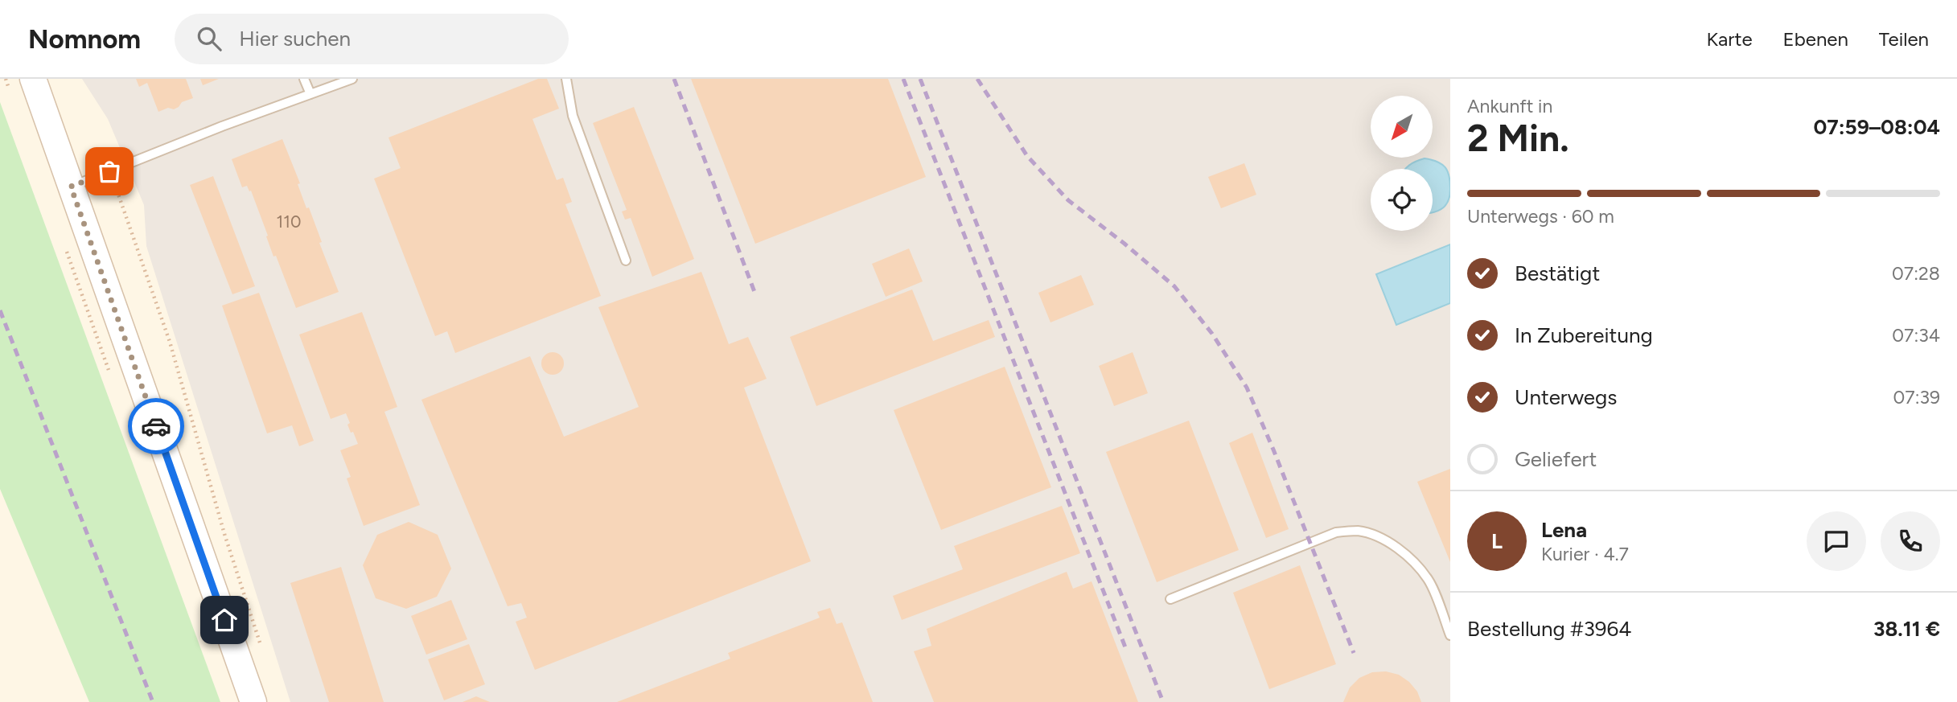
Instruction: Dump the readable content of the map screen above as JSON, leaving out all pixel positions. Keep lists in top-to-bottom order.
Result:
{
  "house_numbers": ["110"],
  "north": "bottom left",
  "page": {
    "header": "Nomnom",
    "search": "Hier suchen",
    "nav": ["Karte", "Ebenen", "Teilen"],
    "heading": ["2 Min.", "Ankunft in", "07:59–08:04"],
    "panel": [
      "Lena",
      "Kurier · 4.7",
      "Bestellung #3964",
      "38.11 €"
    ],
    "bar": "Unterwegs · 60 m",
    "list": [
      ["Bestätigt", "07:28"],
      ["In Zubereitung", "07:34"],
      ["Unterwegs", "07:39"],
      "Geliefert"
    ],
    "round": "L"
  }
}
